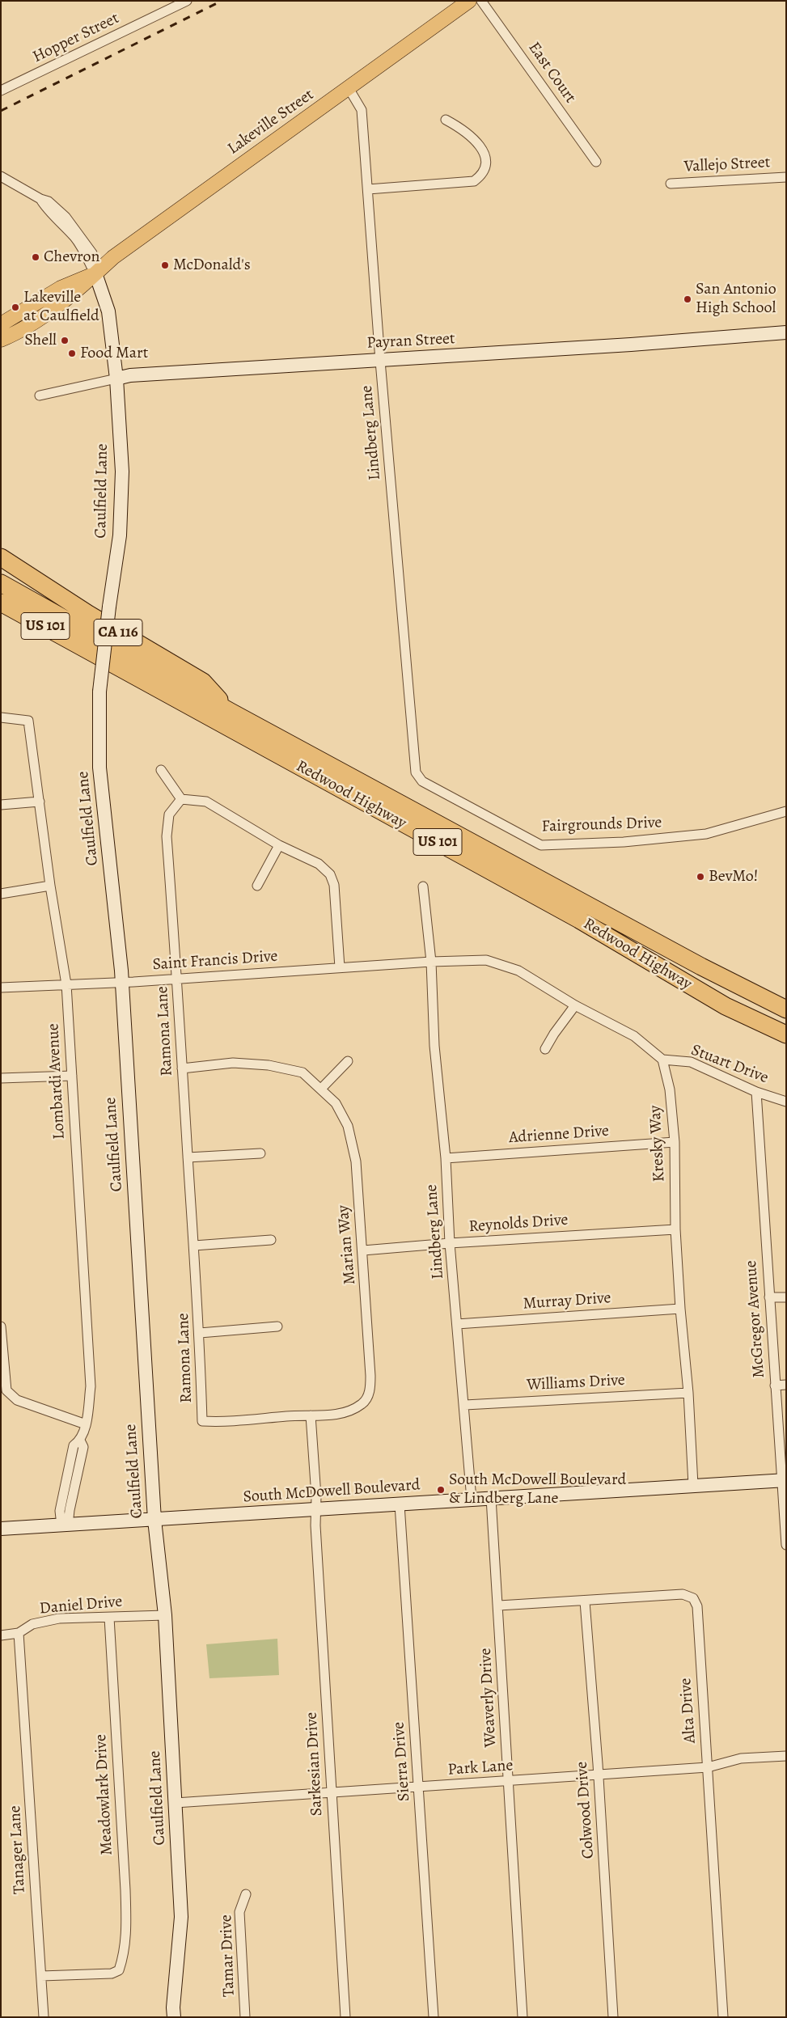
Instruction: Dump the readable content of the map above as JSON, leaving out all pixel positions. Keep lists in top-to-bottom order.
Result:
{
  "streets": {
    "highway": ["US 101", "CA 116", "Redwood Highway"],
    "main road": [
      "Lakeville Street",
      "Payran Street",
      "Caulfield Lane",
      "South McDowell Boulevard"
    ],
    "street": [
      "Hopper Street",
      "East Court",
      "Vallejo Street",
      "Lindberg Lane",
      "Fairgrounds Drive",
      "Saint Francis Drive",
      "Ramona Lane",
      "Stuart Drive",
      "Lombardi Avenue",
      "Adrienne Drive",
      "Kresky Way",
      "Reynolds Drive",
      "Marian Way",
      "Murray Drive",
      "McGregor Avenue",
      "Williams Drive",
      "Daniel Drive",
      "Weaverly Drive",
      "Alta Drive",
      "Sierra Drive",
      "Sarkesian Drive",
      "Park Lane",
      "Meadowlark Drive",
      "Colwood Drive",
      "Tanager Lane",
      "Tamar Drive"
    ]
  },
  "crossings": [
    ["Lakeville Street", "Lindberg Lane"],
    ["Lakeville Street", "Caulfield Lane"],
    ["Payran Street", "Lindberg Lane"],
    ["Payran Street", "Caulfield Lane"],
    ["Lindberg Lane", "Fairgrounds Drive"],
    ["Lindberg Lane", "Saint Francis Drive"],
    ["Lindberg Lane", "Adrienne Drive"],
    ["Lindberg Lane", "Reynolds Drive"],
    ["Lindberg Lane", "Murray Drive"],
    ["Lindberg Lane", "Williams Drive"],
    ["Lindberg Lane", "South McDowell Boulevard"],
    ["Caulfield Lane", "Saint Francis Drive"],
    ["Caulfield Lane", "South McDowell Boulevard"],
    ["Caulfield Lane", "Daniel Drive"],
    ["Caulfield Lane", "Park Lane"],
    ["CA 116", "Redwood Highway"],
    ["Saint Francis Drive", "Ramona Lane"],
    ["Saint Francis Drive", "Lombardi Avenue"],
    ["Ramona Lane", "Marian Way"],
    ["Stuart Drive", "Kresky Way"],
    ["Stuart Drive", "McGregor Avenue"],
    ["Lombardi Avenue", "South McDowell Boulevard"],
    ["Adrienne Drive", "Kresky Way"],
    ["Kresky Way", "Reynolds Drive"],
    ["Kresky Way", "Murray Drive"],
    ["Kresky Way", "Williams Drive"],
    ["Kresky Way", "South McDowell Boulevard"],
    ["Reynolds Drive", "Marian Way"],
    ["McGregor Avenue", "South McDowell Boulevard"],
    ["South McDowell Boulevard", "Weaverly Drive"],
    ["South McDowell Boulevard", "Sierra Drive"],
    ["South McDowell Boulevard", "Sarkesian Drive"],
    ["Daniel Drive", "Meadowlark Drive"],
    ["Daniel Drive", "Tanager Lane"],
    ["Weaverly Drive", "Alta Drive"],
    ["Weaverly Drive", "Park Lane"],
    ["Alta Drive", "Park Lane"],
    ["Alta Drive", "Colwood Drive"],
    ["Sierra Drive", "Park Lane"],
    ["Sarkesian Drive", "Park Lane"],
    ["Park Lane", "Colwood Drive"],
    ["Meadowlark Drive", "Tanager Lane"]
  ],
  "places": [
    "Chevron",
    "McDonald's",
    "San Antonio High School",
    "Lakeville at Caulfield",
    "Shell",
    "Food Mart",
    "BevMo!",
    "South McDowell Boulevard & Lindberg Lane"
  ]
}
